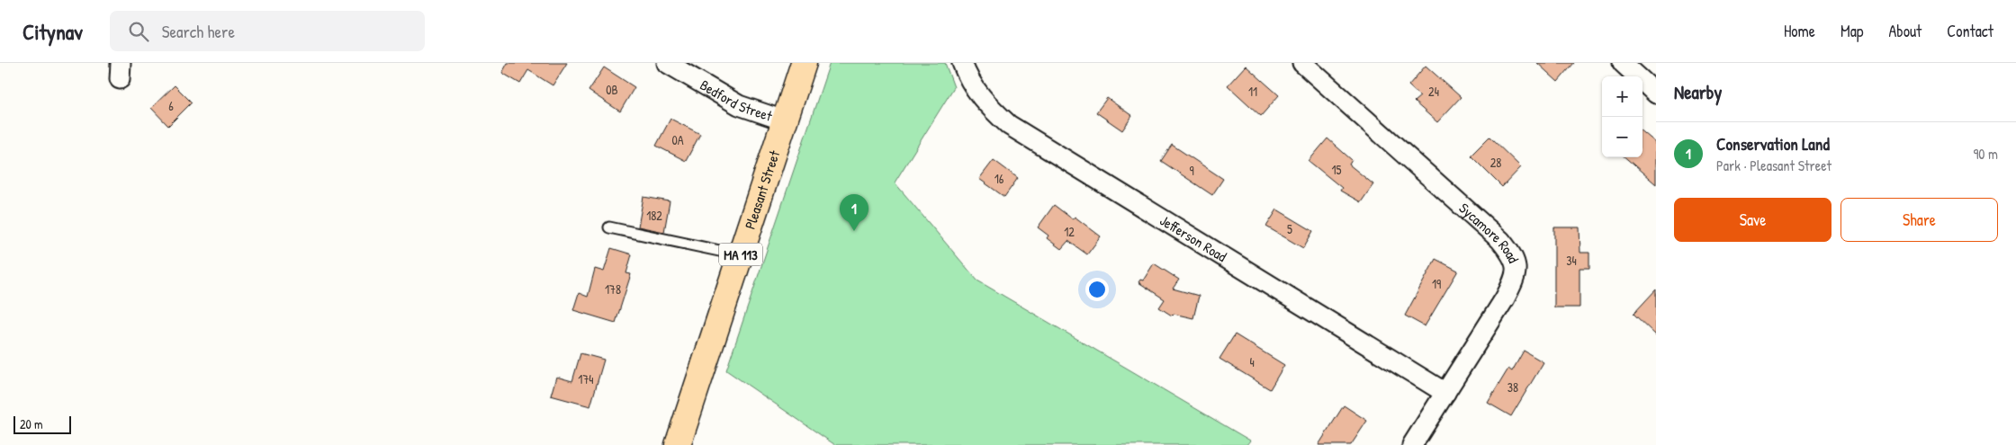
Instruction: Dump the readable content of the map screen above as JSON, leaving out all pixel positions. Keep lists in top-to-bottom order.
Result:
{
  "streets": {
    "main road": ["Pleasant Street", "MA 113"],
    "street": ["Bedford Street", "Sycamore Road", "Jefferson Road"]
  },
  "crossings": [
    ["Bedford Street", "Pleasant Street"],
    ["Sycamore Road", "Jefferson Road"]
  ],
  "house_numbers": [
    "0B",
    "11",
    "24",
    "6",
    "0A",
    "28",
    "15",
    "9",
    "16",
    "182",
    "5",
    "12",
    "34",
    "19",
    "178",
    "4",
    "174",
    "38"
  ],
  "scale_bar": "20 m",
  "page": {
    "header": "Citynav",
    "search": "Search here",
    "nav": [
      "Home",
      "Map",
      "About",
      "Contact"
    ],
    "heading": "Nearby",
    "map_buttons": ["+", "−"],
    "list": [
      {
        "mark": "1",
        "name": "Conservation Land",
        "note": "Park · Pleasant Street",
        "value": "90 m"
      }
    ],
    "buttons": ["Save", "Share"],
    "pins": "1",
    "scale": "20 m"
  }
}
